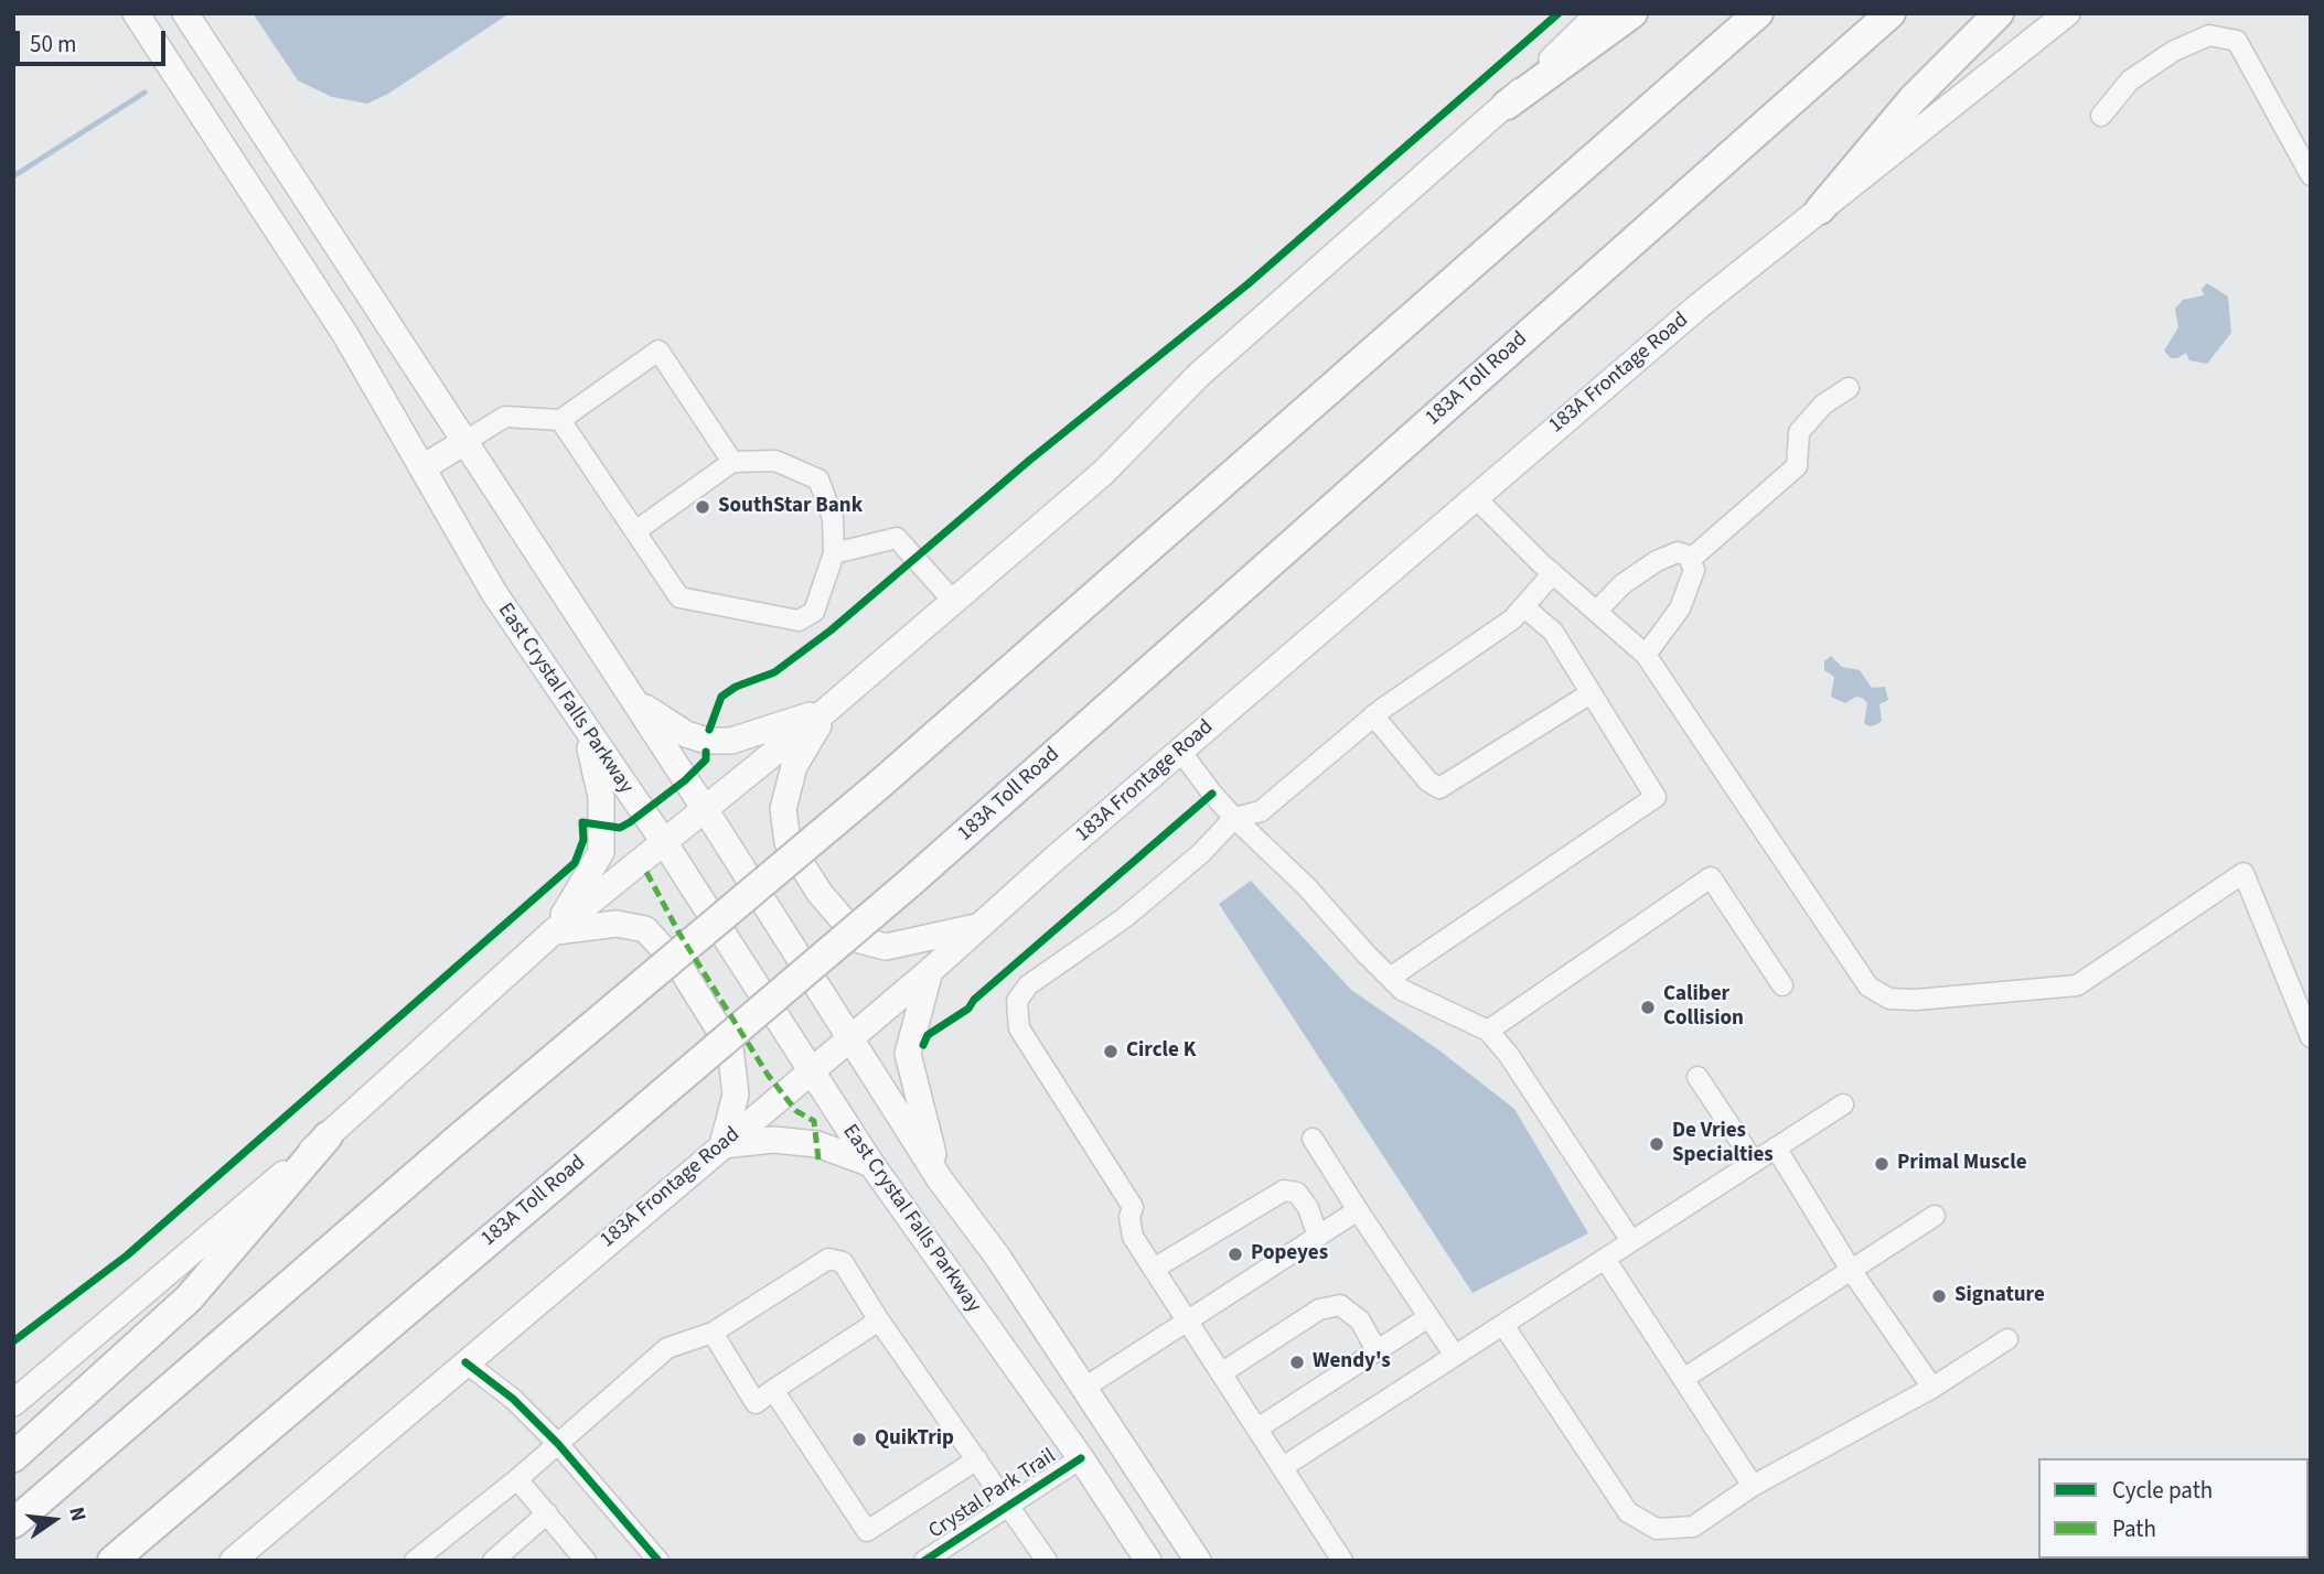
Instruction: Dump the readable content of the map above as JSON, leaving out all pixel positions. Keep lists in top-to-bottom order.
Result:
{
  "streets": {
    "highway": ["183A Toll Road"],
    "main road": ["183A Frontage Road", "East Crystal Falls Parkway"],
    "street": ["Crystal Park Trail"]
  },
  "crossings": [
    ["183A Frontage Road", "East Crystal Falls Parkway"],
    ["East Crystal Falls Parkway", "Crystal Park Trail"]
  ],
  "places": [
    "SouthStar Bank",
    "Caliber Collision",
    "Circle K",
    "De Vries Specialties",
    "Primal Muscle",
    "Popeyes",
    "Signature",
    "Wendy's",
    "QuikTrip"
  ],
  "legend": ["Cycle path", "Path"],
  "scale_bar": "50 m",
  "north": "right"
}
